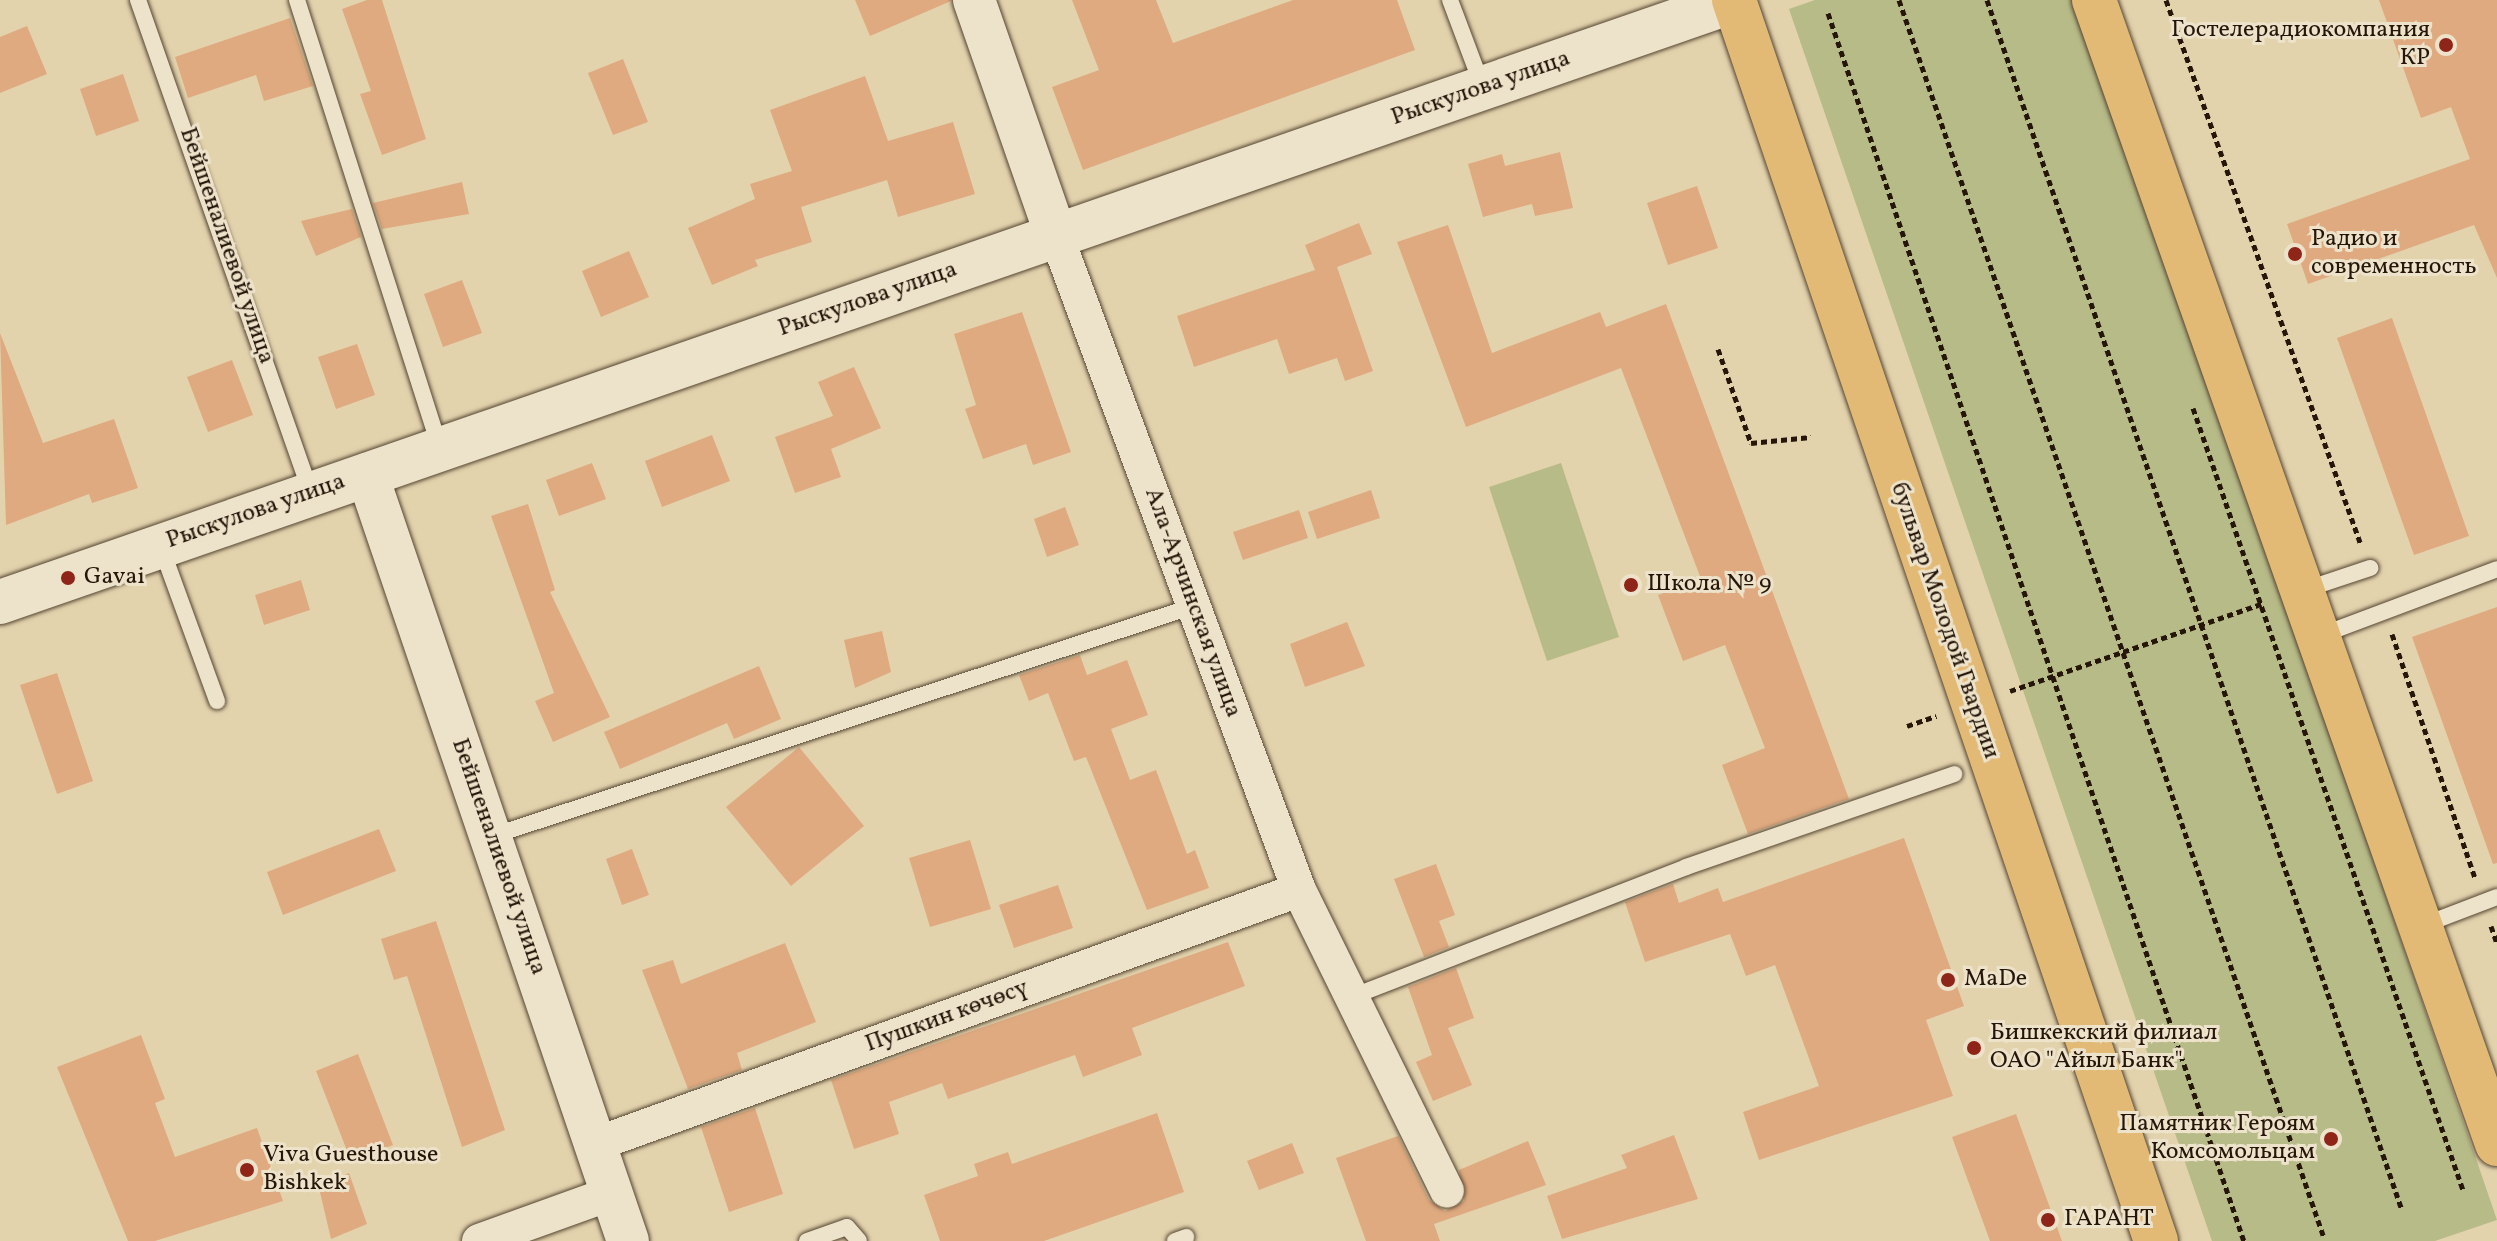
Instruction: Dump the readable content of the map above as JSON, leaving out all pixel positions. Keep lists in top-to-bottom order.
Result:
{
  "streets": {
    "main road": ["Рыскулова улица", "бульвар Молодой Гвардии"],
    "street": ["Бейшеналиевой улица", "Ала-Арчинская улица", "Пушкин көчөсү"]
  },
  "crossings": [
    ["Рыскулова улица", "Бейшеналиевой улица"],
    ["Рыскулова улица", "Ала-Арчинская улица"],
    ["Рыскулова улица", "бульвар Молодой Гвардии"],
    ["Бейшеналиевой улица", "Пушкин көчөсү"],
    ["Ала-Арчинская улица", "Пушкин көчөсү"]
  ],
  "places": [
    "Гостелерадиокомпания КР",
    "Радио и современность",
    "Gavai",
    "Школа № 9",
    "MaDe",
    "Бишкекский филиал ОАО \"Айыл Банк\"",
    "Памятник Героям Комсомольцам",
    "Viva Guesthouse Bishkek",
    "ГАРАНТ"
  ]
}
